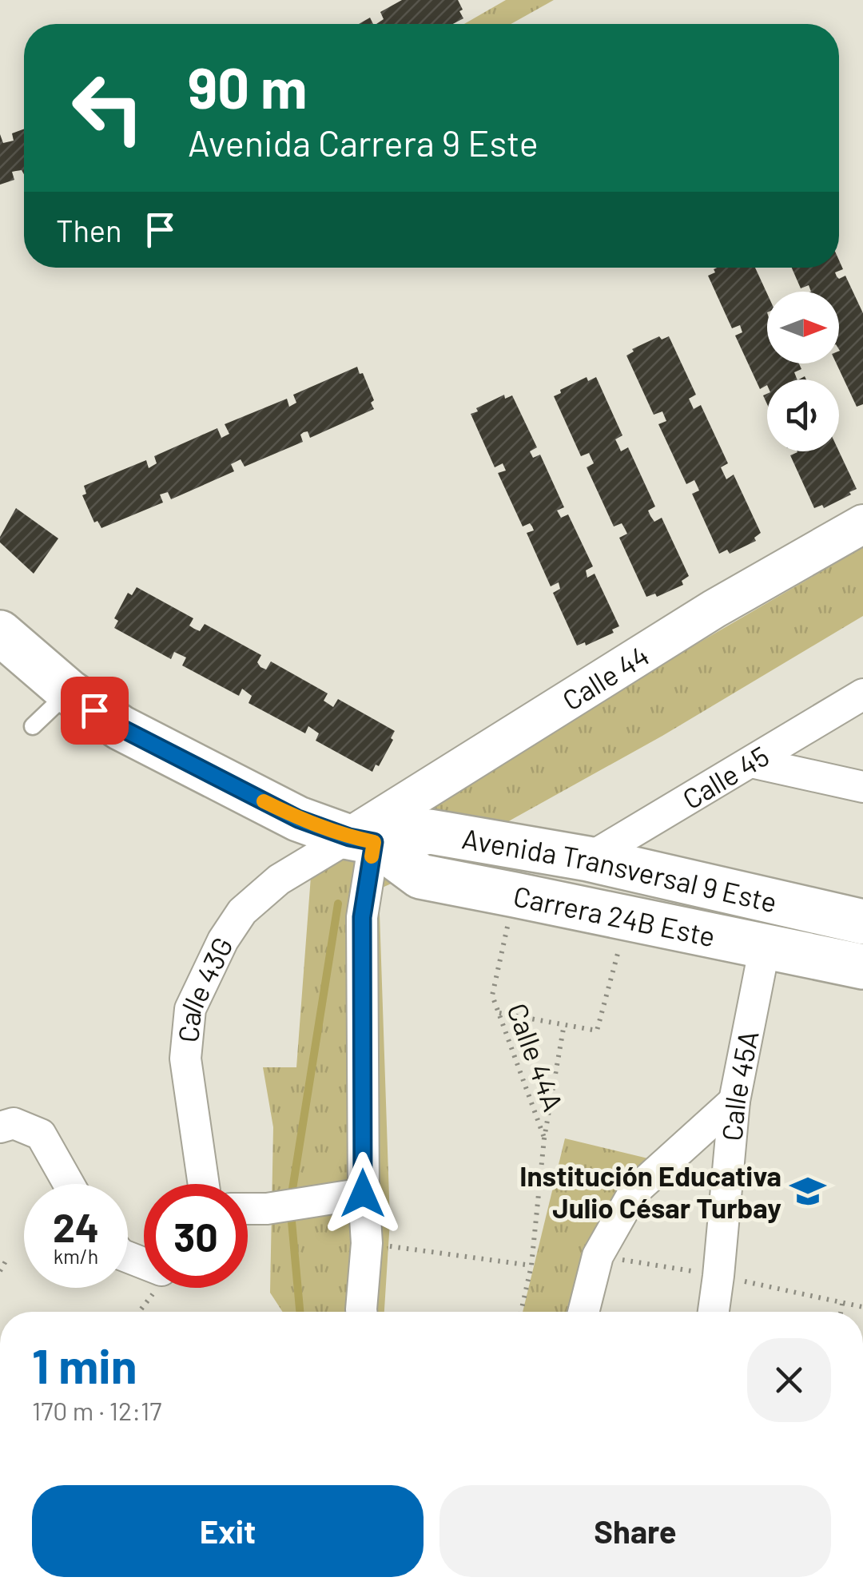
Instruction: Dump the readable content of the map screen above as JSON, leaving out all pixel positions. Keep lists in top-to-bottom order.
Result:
{
  "streets": {
    "main road": ["Avenida Transversal 9 Este", "Carrera 24B Este"],
    "street": [
      "Calle 44",
      "Calle 45",
      "Calle 43G",
      "Calle 45A"
    ],
    "path": ["Calle 44A"]
  },
  "crossings": [
    ["Calle 44", "Avenida Transversal 9 Este"],
    ["Calle 44", "Carrera 24B Este"],
    ["Calle 44", "Calle 43G"],
    ["Calle 45", "Avenida Transversal 9 Este"],
    ["Avenida Transversal 9 Este", "Carrera 24B Este"],
    ["Avenida Transversal 9 Este", "Calle 43G"],
    ["Carrera 24B Este", "Calle 43G"],
    ["Carrera 24B Este", "Calle 44A"],
    ["Carrera 24B Este", "Calle 45A"]
  ],
  "places": {
    "school or university": ["Institución Educativa Julio César Turbay"]
  },
  "north": "right",
  "page": {
    "turn": ["90 m", "Avenida Carrera 9 Este"],
    "then": "Then",
    "speed": "24 km/h",
    "limit": "30",
    "heading": ["1 min", "170 m · 12:17"],
    "buttons": ["Exit", "Share"]
  }
}
